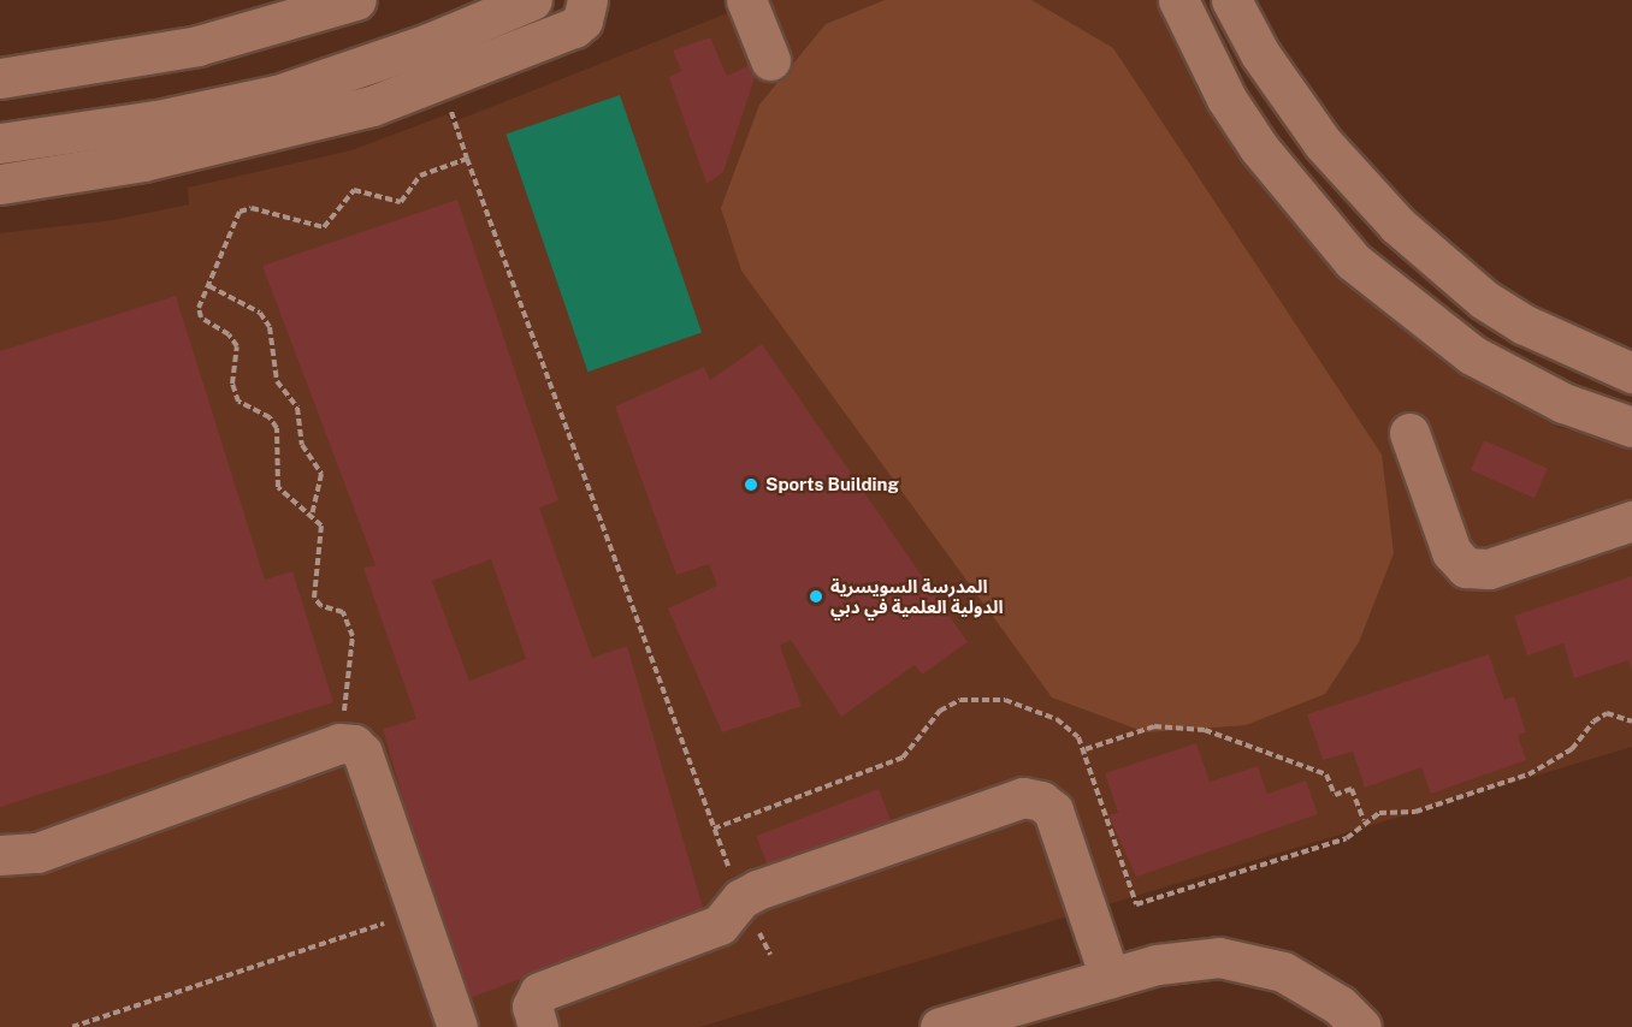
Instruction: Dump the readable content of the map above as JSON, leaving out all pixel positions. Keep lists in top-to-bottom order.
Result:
{
  "places": ["Sports Building", "المدرسة السويسرية الدولية العلمية في دبي"]
}
